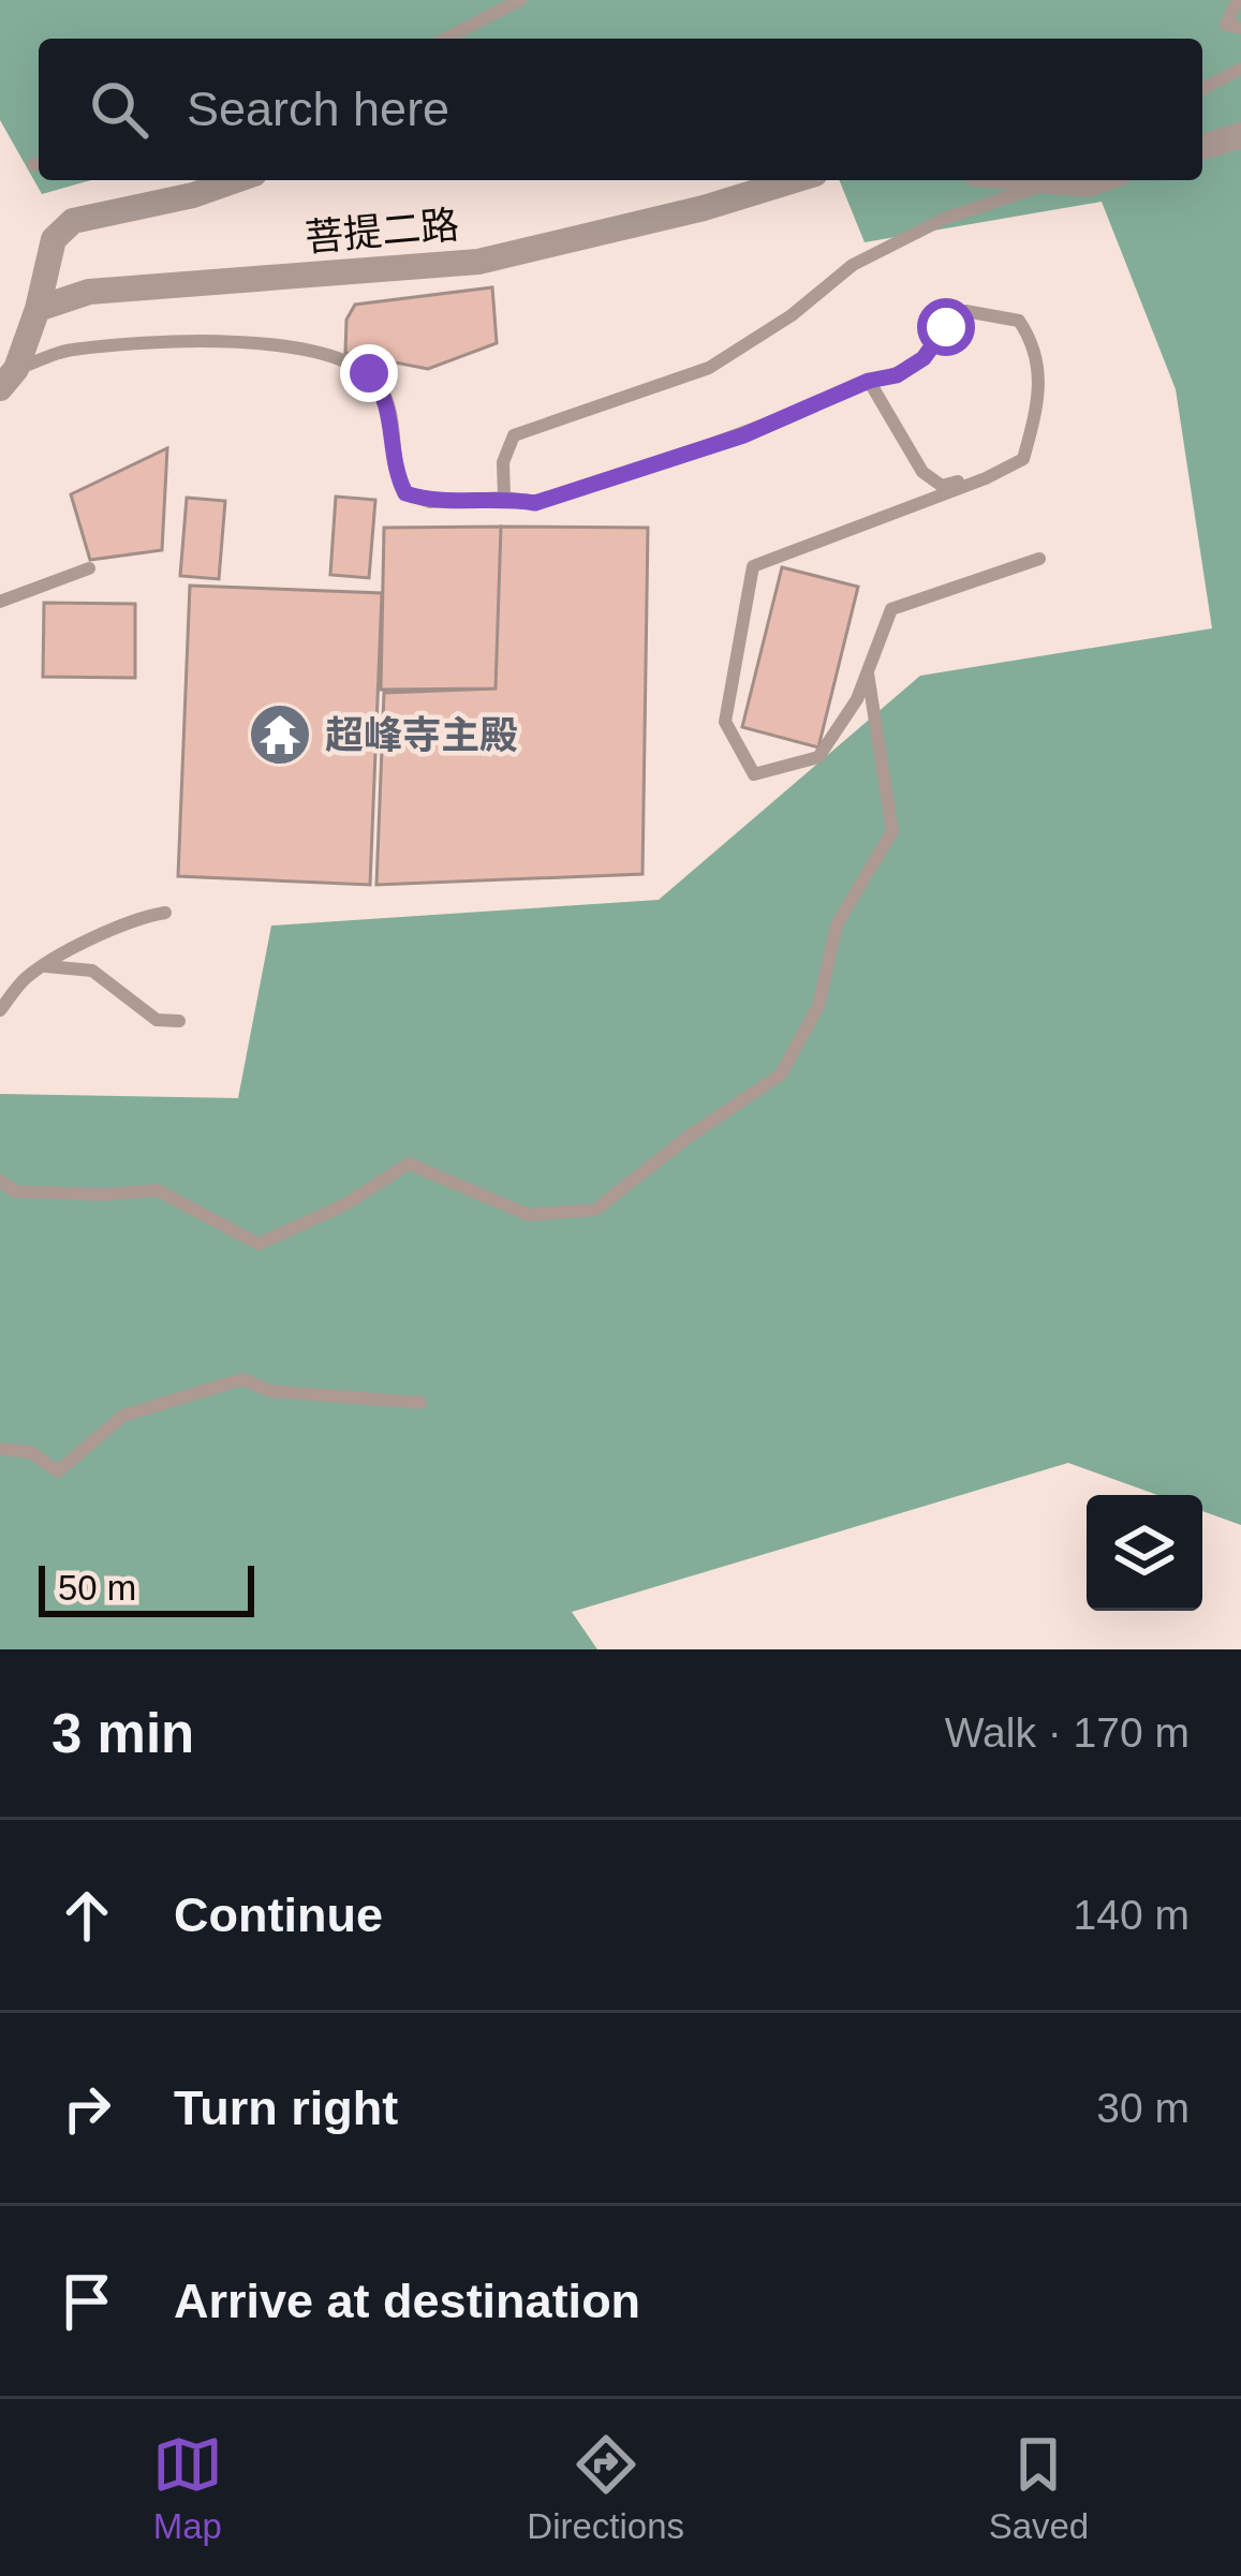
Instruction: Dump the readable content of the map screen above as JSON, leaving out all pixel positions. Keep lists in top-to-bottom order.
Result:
{
  "streets": {
    "street": ["菩提二路"]
  },
  "places": {
    "temple": ["超峰寺主殿"]
  },
  "scale_bar": "50 m",
  "page": {
    "search": "Search here",
    "scale": "50 m",
    "heading": ["3 min", "Walk · 170 m"],
    "list": [
      ["Continue", "140 m"],
      ["Turn right", "30 m"],
      "Arrive at destination"
    ],
    "nav": ["Map", "Directions", "Saved"]
  }
}
